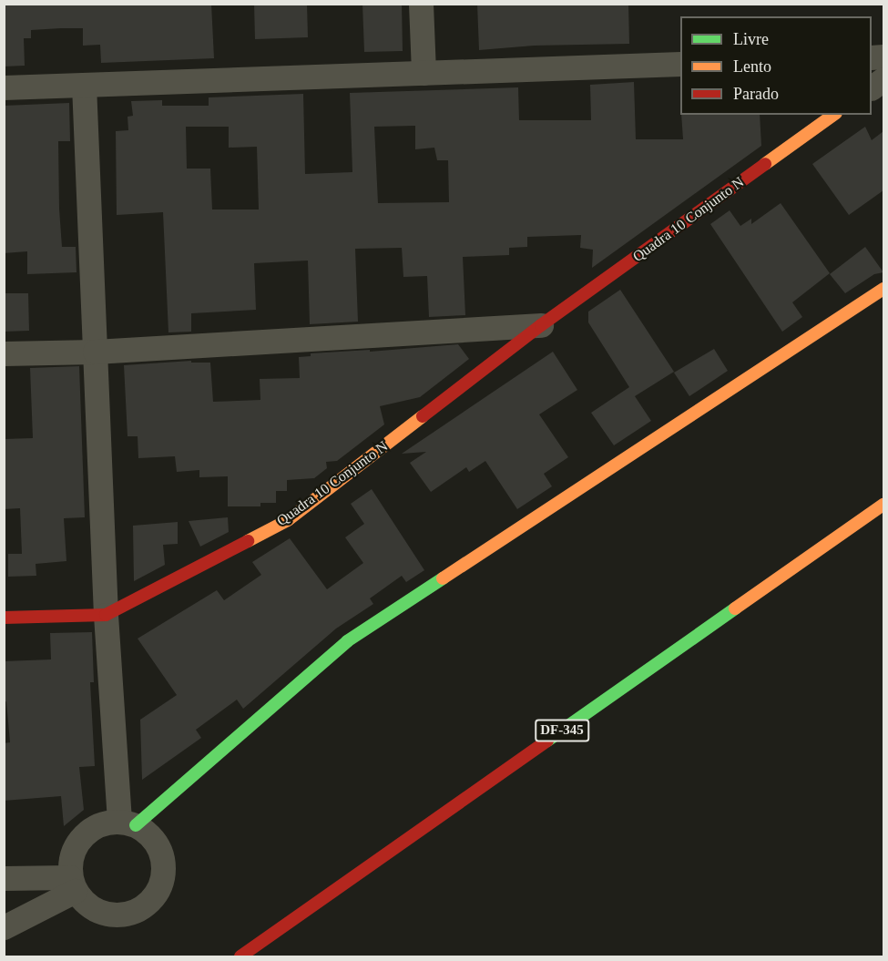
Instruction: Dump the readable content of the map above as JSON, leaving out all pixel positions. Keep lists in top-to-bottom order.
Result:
{
  "streets": {
    "street": ["Quadra 10 Conjunto N", "DF-345"]
  },
  "legend": ["Livre", "Lento", "Parado"]
}
